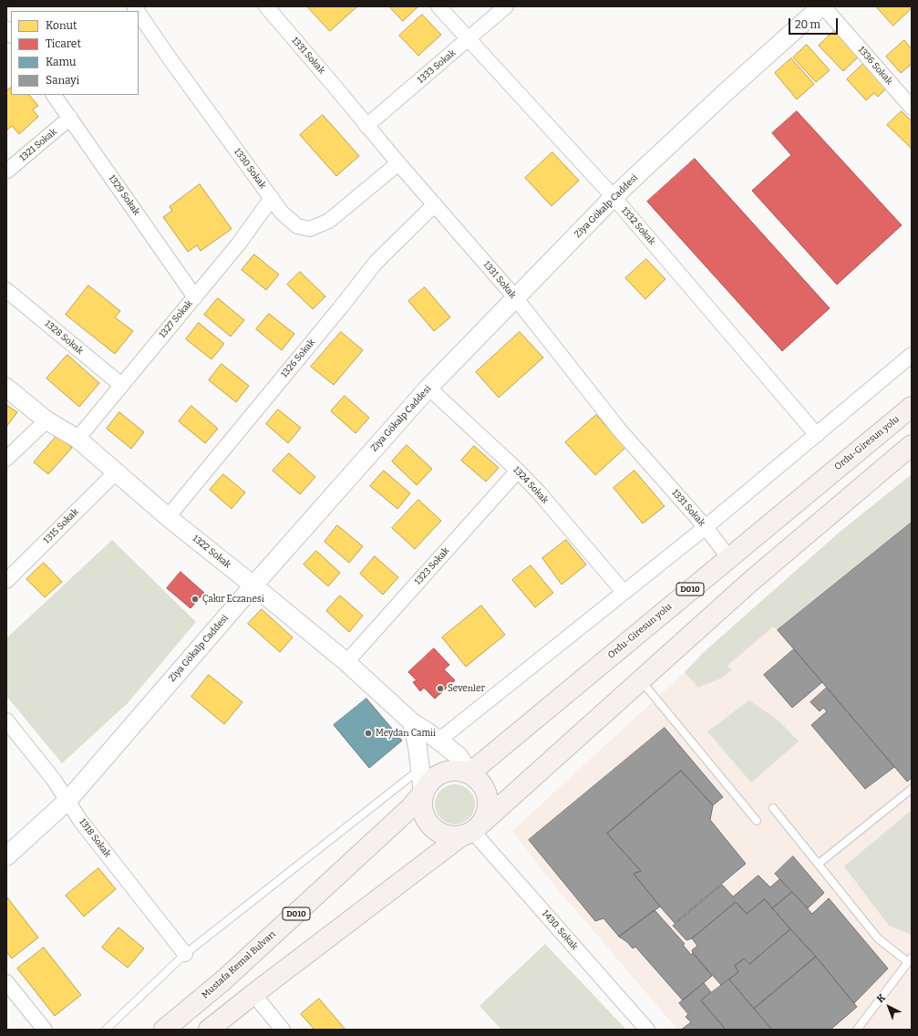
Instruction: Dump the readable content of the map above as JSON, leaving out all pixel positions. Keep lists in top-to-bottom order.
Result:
{
  "streets": {
    "highway": ["Ordu-Giresun yolu", "D010", "Mustafa Kemal Bulvarı"],
    "street": [
      "1331 Sokak",
      "1336 Sokak",
      "1333 Sokak",
      "1321 Sokak",
      "1330 Sokak",
      "1329 Sokak",
      "Ziya Gökalp Caddesi",
      "1332 Sokak",
      "1327 Sokak",
      "1328 Sokak",
      "1326 Sokak",
      "1324 Sokak",
      "1315 Sokak",
      "1322 Sokak",
      "1323 Sokak",
      "1318 Sokak",
      "1430. Sokak"
    ]
  },
  "crossings": [
    ["1331 Sokak", "1333 Sokak"],
    ["1331 Sokak", "1330 Sokak"],
    ["1331 Sokak", "Ziya Gökalp Caddesi"],
    ["1331 Sokak", "1326 Sokak"],
    ["1331 Sokak", "Ordu-Giresun yolu"],
    ["1336 Sokak", "Ziya Gökalp Caddesi"],
    ["1333 Sokak", "1332 Sokak"],
    ["1321 Sokak", "1329 Sokak"],
    ["1330 Sokak", "1327 Sokak"],
    ["1329 Sokak", "1327 Sokak"],
    ["Ziya Gökalp Caddesi", "1332 Sokak"],
    ["Ziya Gökalp Caddesi", "1324 Sokak"],
    ["Ziya Gökalp Caddesi", "1322 Sokak"],
    ["Ziya Gökalp Caddesi", "1318 Sokak"],
    ["1327 Sokak", "1328 Sokak"],
    ["1327 Sokak", "1322 Sokak"],
    ["1326 Sokak", "1322 Sokak"],
    ["Ordu-Giresun yolu", "1322 Sokak"],
    ["Ordu-Giresun yolu", "1430. Sokak"],
    ["Ordu-Giresun yolu", "Mustafa Kemal Bulvarı"],
    ["1324 Sokak", "1323 Sokak"],
    ["1315 Sokak", "1322 Sokak"],
    ["1322 Sokak", "1323 Sokak"],
    ["1322 Sokak", "1430. Sokak"],
    ["1322 Sokak", "Mustafa Kemal Bulvarı"],
    ["1430. Sokak", "Mustafa Kemal Bulvarı"]
  ],
  "places": ["Çakır Eczanesi", "Sevenler", "Meydan Camii"],
  "legend": [
    "Konut",
    "Ticaret",
    "Kamu",
    "Sanayi"
  ],
  "scale_bar": "20 m",
  "north": "top left"
}
